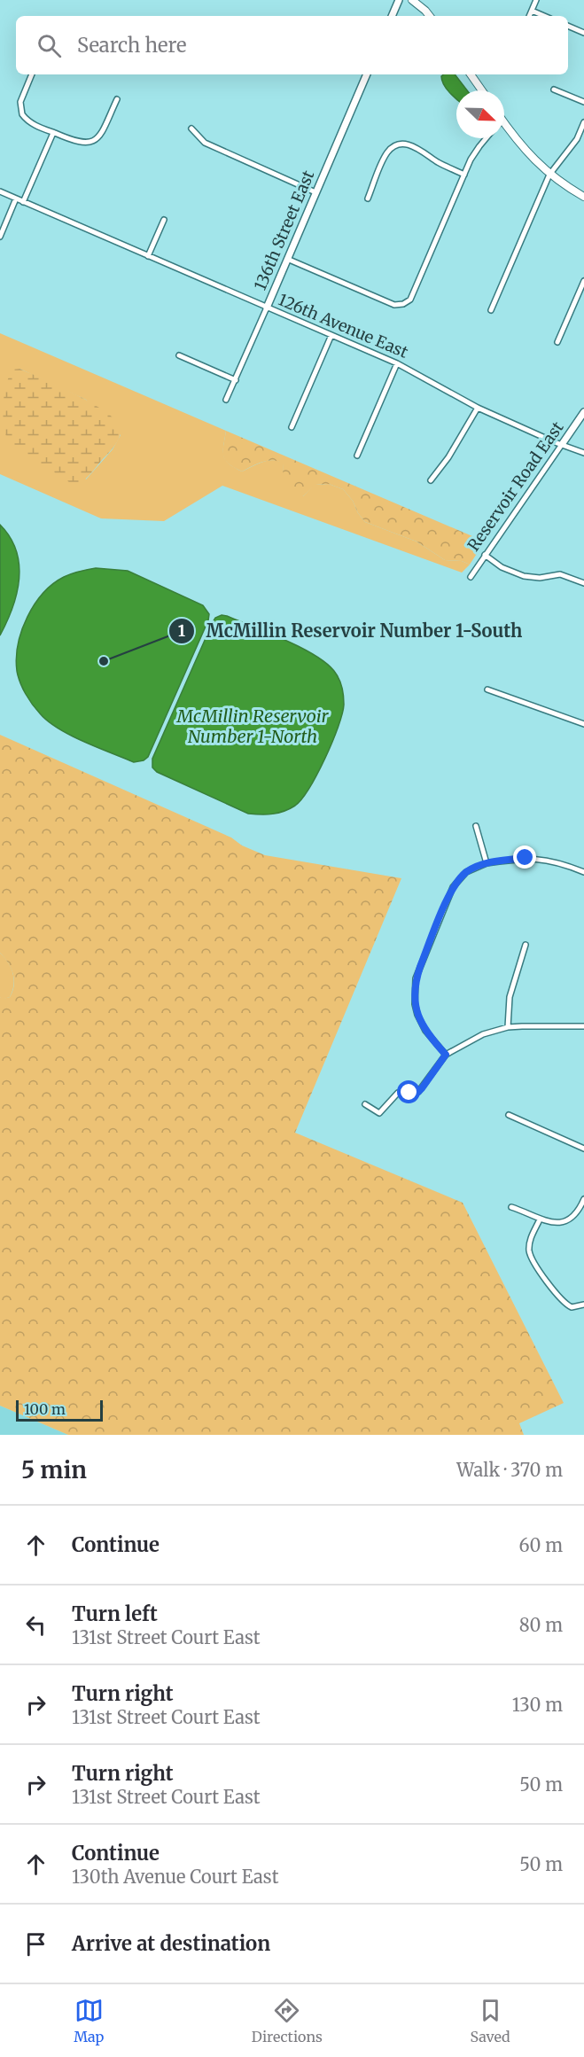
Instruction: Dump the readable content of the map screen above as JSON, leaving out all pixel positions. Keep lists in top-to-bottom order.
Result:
{
  "streets": {
    "street": ["136th Street East", "126th Avenue East", "Reservoir Road East"]
  },
  "crossings": [
    ["136th Street East", "126th Avenue East"],
    ["126th Avenue East", "Reservoir Road East"]
  ],
  "water": ["McMillin Reservoir Number 1-North"],
  "places": ["McMillin Reservoir Number 1-South"],
  "scale_bar": "100 m",
  "north": "bottom right",
  "page": {
    "search": "Search here",
    "scale": "100 m",
    "heading": ["5 min", "Walk · 370 m"],
    "list": [
      ["Continue", "60 m"],
      ["Turn left", "131st Street Court East", "80 m"],
      ["Turn right", "131st Street Court East", "130 m"],
      ["Turn right", "131st Street Court East", "50 m"],
      ["Continue", "130th Avenue Court East", "50 m"],
      "Arrive at destination"
    ],
    "nav": ["Map", "Directions", "Saved"]
  }
}
